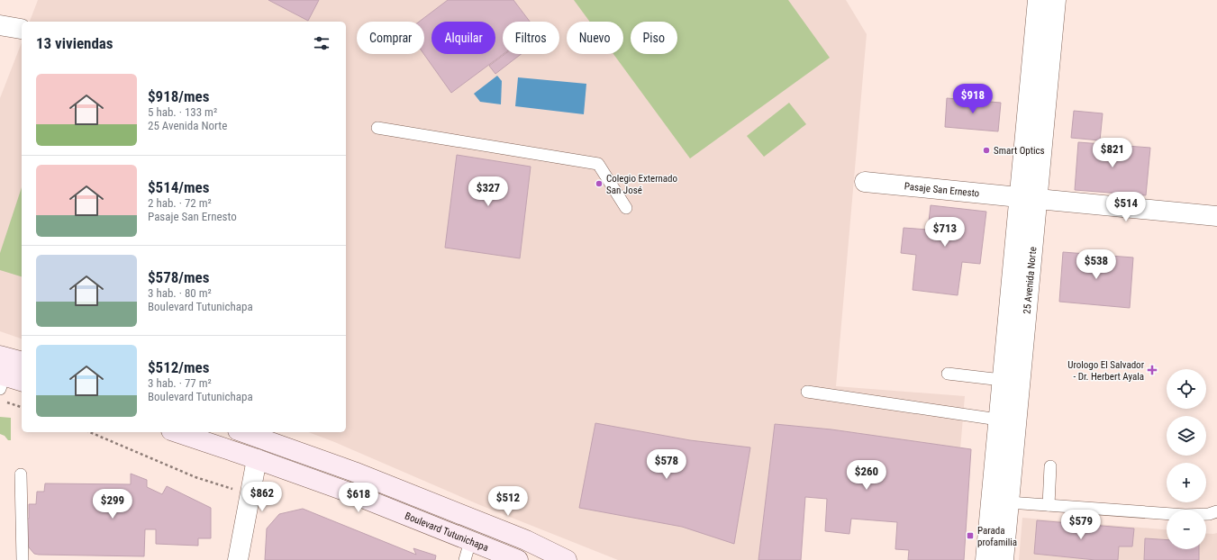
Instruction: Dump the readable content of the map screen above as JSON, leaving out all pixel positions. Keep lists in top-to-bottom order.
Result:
{
  "streets": {
    "main road": ["Boulevard Tutunichapa"],
    "street": ["Pasaje San Ernesto", "25 Avenida Norte"]
  },
  "crossings": [
    ["Pasaje San Ernesto", "25 Avenida Norte"]
  ],
  "places": {
    "other": ["Smart Optics", "Colegio Externado San José"],
    "health": ["Urologo El Salvador - Dr. Herbert Ayala"],
    "transit": ["Parada profamilia"]
  },
  "page": {
    "chip": [
      "Comprar",
      "Alquilar",
      "Filtros",
      "Nuevo",
      "Piso"
    ],
    "heading": "13 viviendas",
    "list": [
      {
        "name": "$918/mes",
        "note": "5 hab. · 133 m² · 25 Avenida Norte"
      },
      {
        "name": "$514/mes",
        "note": "2 hab. · 72 m² · Pasaje San Ernesto"
      },
      {
        "name": "$578/mes",
        "note": "3 hab. · 80 m² · Boulevard Tutunichapa"
      },
      {
        "name": "$512/mes",
        "note": "3 hab. · 77 m² · Boulevard Tutunichapa"
      }
    ],
    "price": [
      "$918",
      "$821",
      "$327",
      "$514",
      "$713",
      "$538",
      "$578",
      "$260",
      "$862",
      "$618",
      "$512",
      "$299",
      "$579"
    ],
    "map_buttons": ["+", "−"]
  }
}
